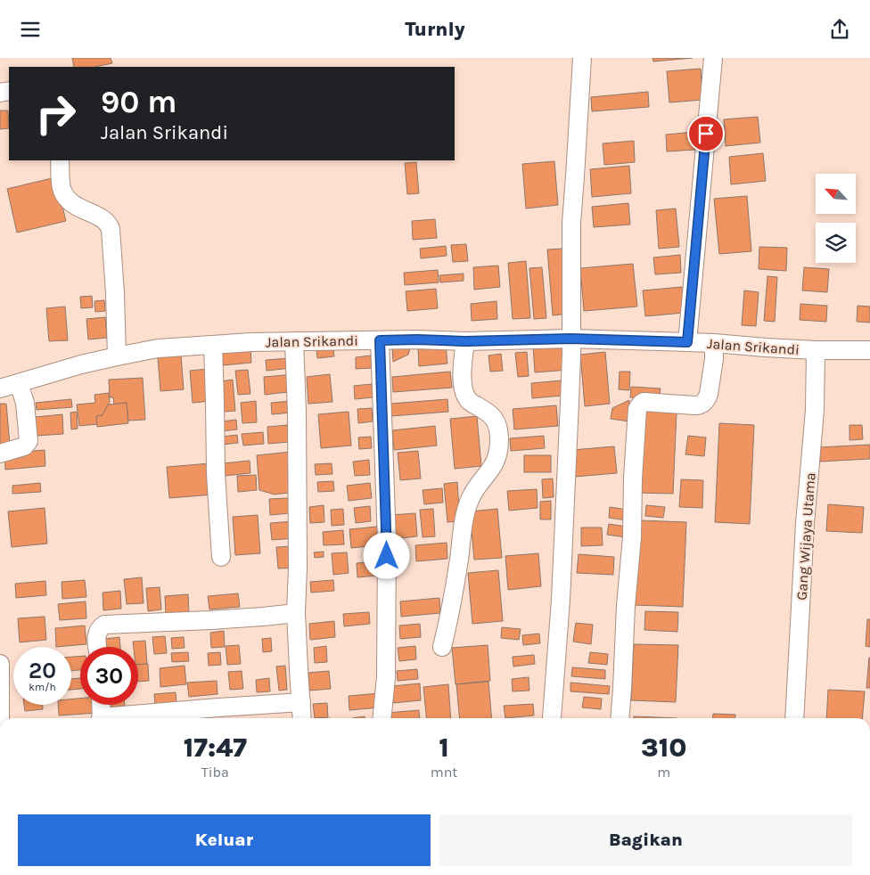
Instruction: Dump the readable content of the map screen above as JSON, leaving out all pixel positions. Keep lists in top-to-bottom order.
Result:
{
  "streets": {
    "street": ["Jalan Srikandi", "Gang Wijaya Utama"]
  },
  "crossings": [
    ["Jalan Srikandi", "Gang Wijaya Utama"]
  ],
  "north": "top left",
  "page": {
    "header": "Turnly",
    "turn": ["90 m", "Jalan Srikandi"],
    "speed": "20 km/h",
    "limit": "30",
    "eta": [
      "17:47",
      "Tiba",
      "1",
      "mnt",
      "310",
      "m"
    ],
    "buttons": ["Keluar", "Bagikan"]
  }
}
